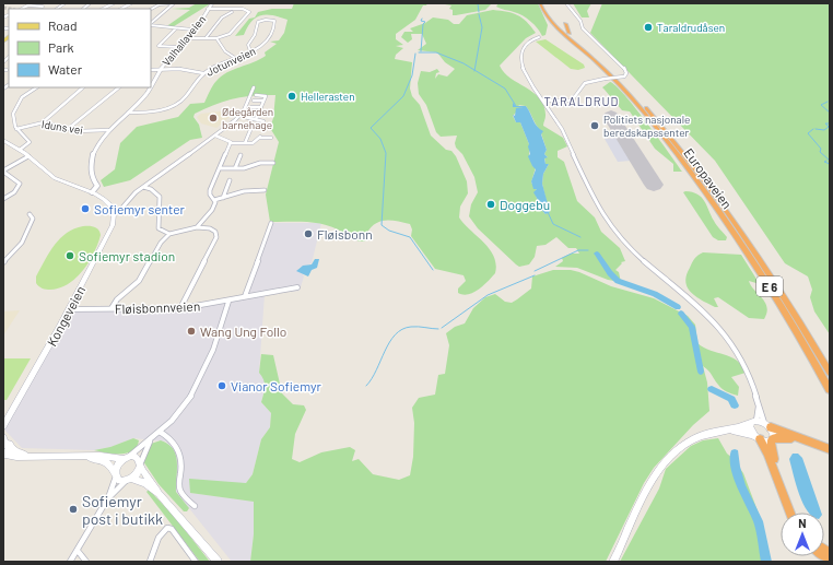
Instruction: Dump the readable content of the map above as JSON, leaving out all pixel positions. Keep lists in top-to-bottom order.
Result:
{
  "streets": {
    "highway": ["Europaveien", "E 6"],
    "main road": ["Kongeveien"],
    "street": [
      "Valhallaveien",
      "Jotunveien",
      "Iduns vei",
      "Fløisbonnveien"
    ]
  },
  "crossings": [
    ["Valhallaveien", "Jotunveien"],
    ["Valhallaveien", "Iduns vei"],
    ["Europaveien", "E 6"],
    ["Fløisbonnveien", "Kongeveien"]
  ],
  "districts": ["TARALDRUD"],
  "places": [
    "Taraldrudåsen",
    "Hellerasten",
    "Ødegården barnehage",
    "Politiets nasjonale beredskapssenter",
    "Doggebu",
    "Sofiemyr senter",
    "Fløisbonn",
    "Sofiemyr stadion",
    "Wang Ung Follo",
    "Vianor Sofiemyr",
    "Sofiemyr post i butikk"
  ],
  "legend": ["Road", "Park", "Water"],
  "north": "top"
}
